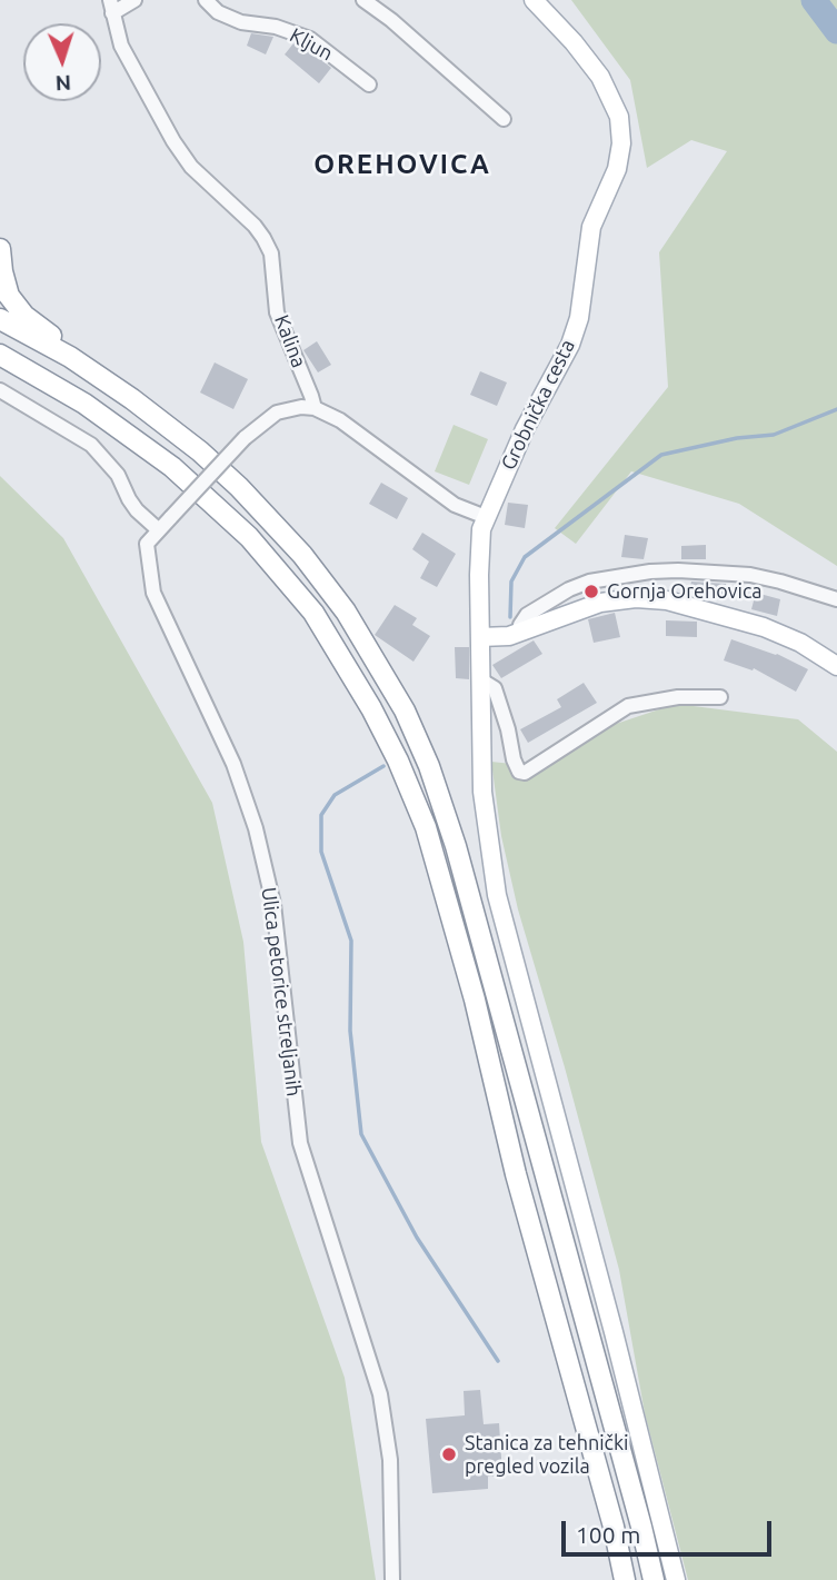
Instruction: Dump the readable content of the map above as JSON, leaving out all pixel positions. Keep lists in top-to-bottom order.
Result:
{
  "streets": {
    "main road": ["Grobnička cesta"],
    "street": ["Kljun", "Kalina", "Ulica petorice streljanih"]
  },
  "crossings": [
    ["Kalina", "Ulica petorice streljanih"]
  ],
  "districts": ["OREHOVICA"],
  "places": ["Gornja Orehovica", "Stanica za tehnički pregled vozila"],
  "scale_bar": "100 m",
  "north": "bottom"
}
